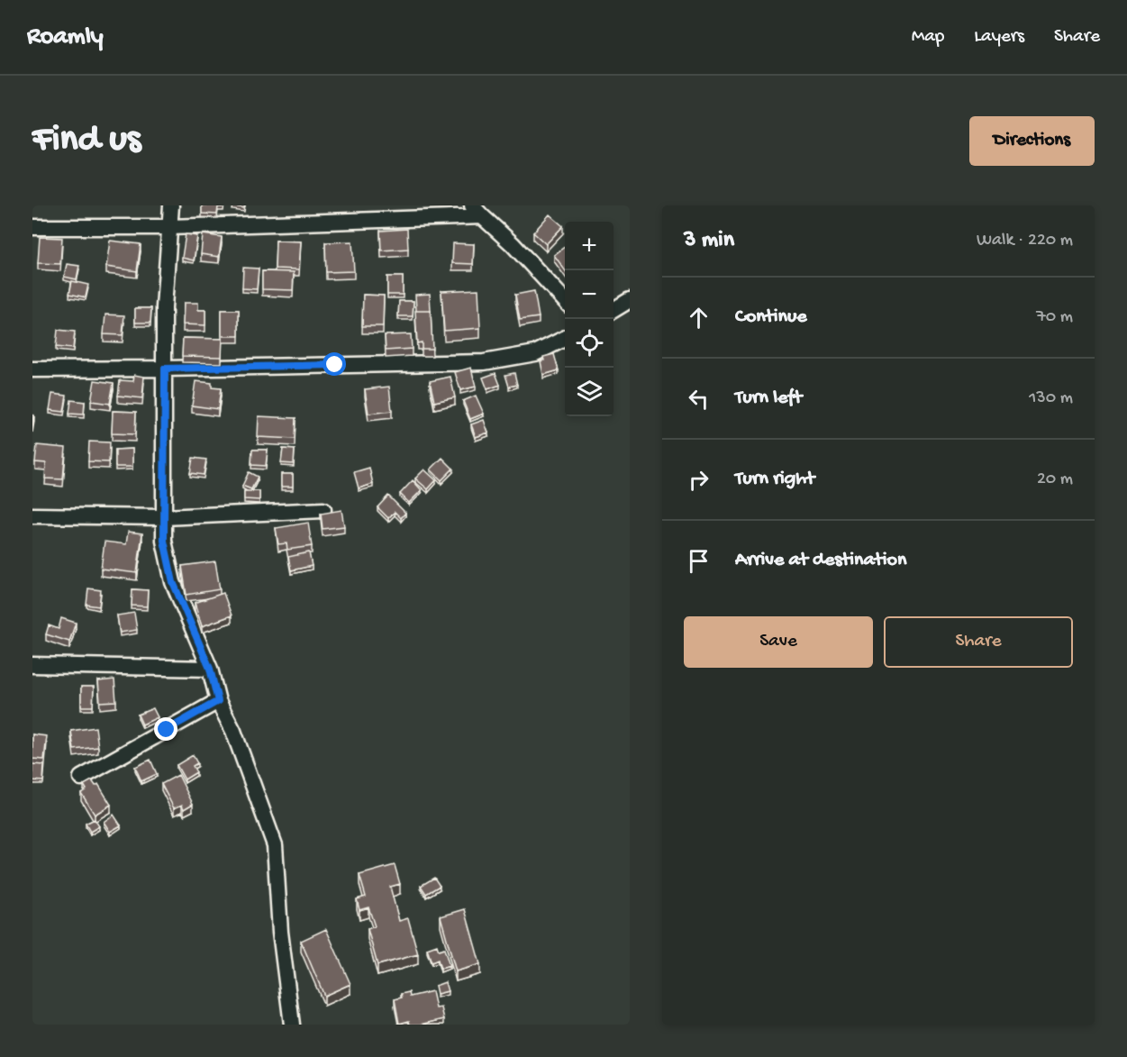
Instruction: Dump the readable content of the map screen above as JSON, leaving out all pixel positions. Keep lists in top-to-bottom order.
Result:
{
  "page": {
    "header": "Roamly",
    "nav": ["Map", "Layers", "Share"],
    "buttons": [
      "Directions",
      ["Save", "Share"]
    ],
    "title": "Find us",
    "heading": ["3 min", "Walk · 220 m"],
    "map_buttons": ["+", "−"],
    "list": [
      ["Continue", "70 m"],
      ["Turn left", "130 m"],
      ["Turn right", "20 m"],
      "Arrive at destination"
    ]
  }
}
